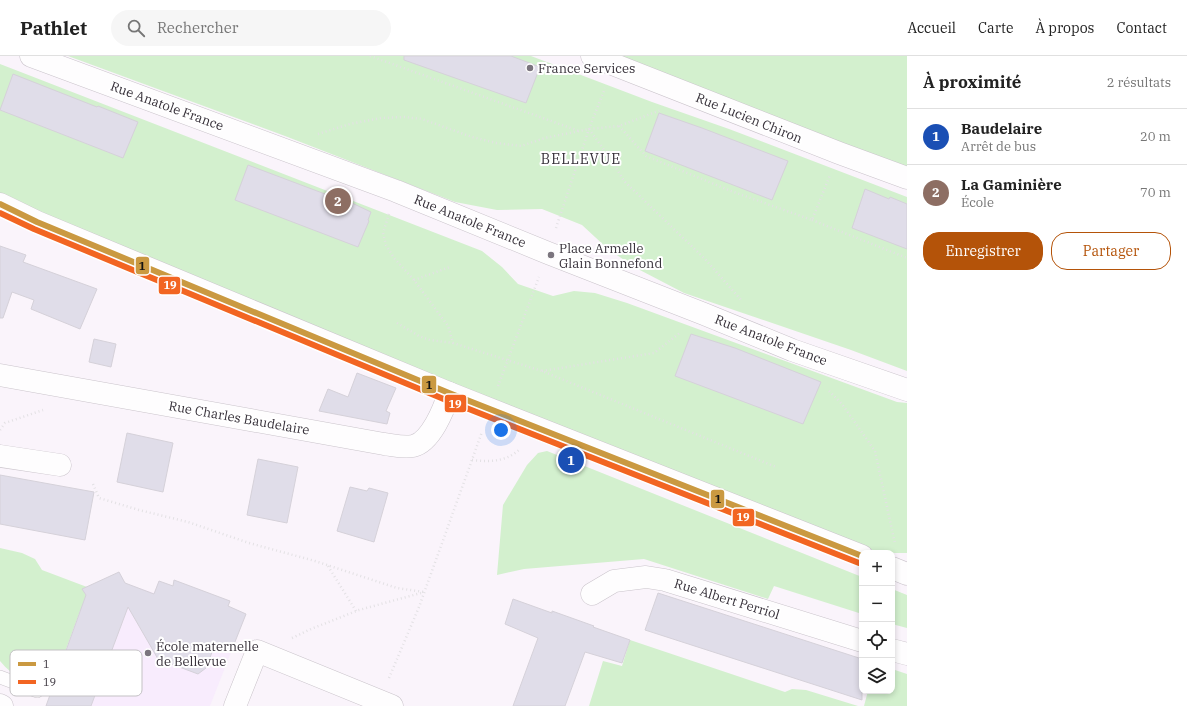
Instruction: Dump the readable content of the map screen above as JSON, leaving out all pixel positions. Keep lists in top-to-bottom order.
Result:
{
  "streets": {
    "street": [
      "Rue Anatole France",
      "Rue Lucien Chiron",
      "Rue Charles Baudelaire",
      "Rue Albert Perriol"
    ]
  },
  "districts": ["BELLEVUE"],
  "places": ["France Services", "Place Armelle Glain Bonnefond", "École maternelle de Bellevue"],
  "lines": ["transit line 1", "transit line 19"],
  "legend": ["1", "19"],
  "page": {
    "header": "Pathlet",
    "search": "Rechercher",
    "nav": [
      "Accueil",
      "Carte",
      "À propos",
      "Contact"
    ],
    "heading": ["À proximité", "2 résultats"],
    "list": [
      {
        "mark": "1",
        "name": "Baudelaire",
        "note": "Arrêt de bus",
        "value": "20 m"
      },
      {
        "mark": "2",
        "name": "La Gaminière",
        "note": "École",
        "value": "70 m"
      }
    ],
    "pins": ["2", "1"],
    "buttons": ["Enregistrer", "Partager"],
    "map_buttons": ["+", "−"]
  }
}
